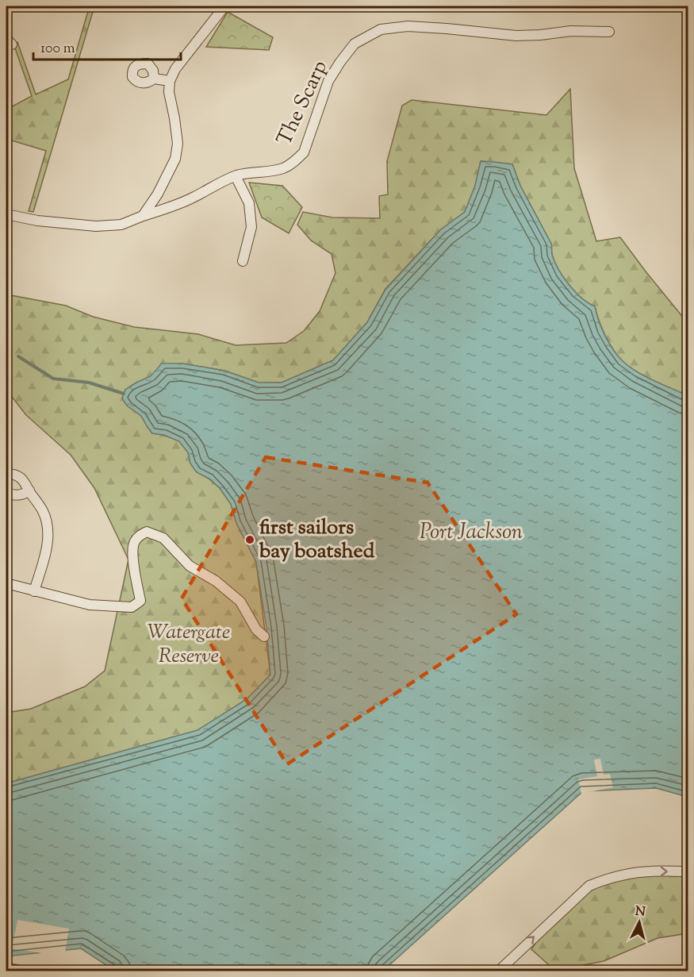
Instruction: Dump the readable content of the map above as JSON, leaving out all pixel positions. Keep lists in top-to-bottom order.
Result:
{
  "streets": {
    "street": ["The Scarp"]
  },
  "water": ["Port Jackson"],
  "parks": ["Watergate Reserve"],
  "places": ["first sailors bay boatshed"],
  "scale_bar": "100 m",
  "north": "top"
}
